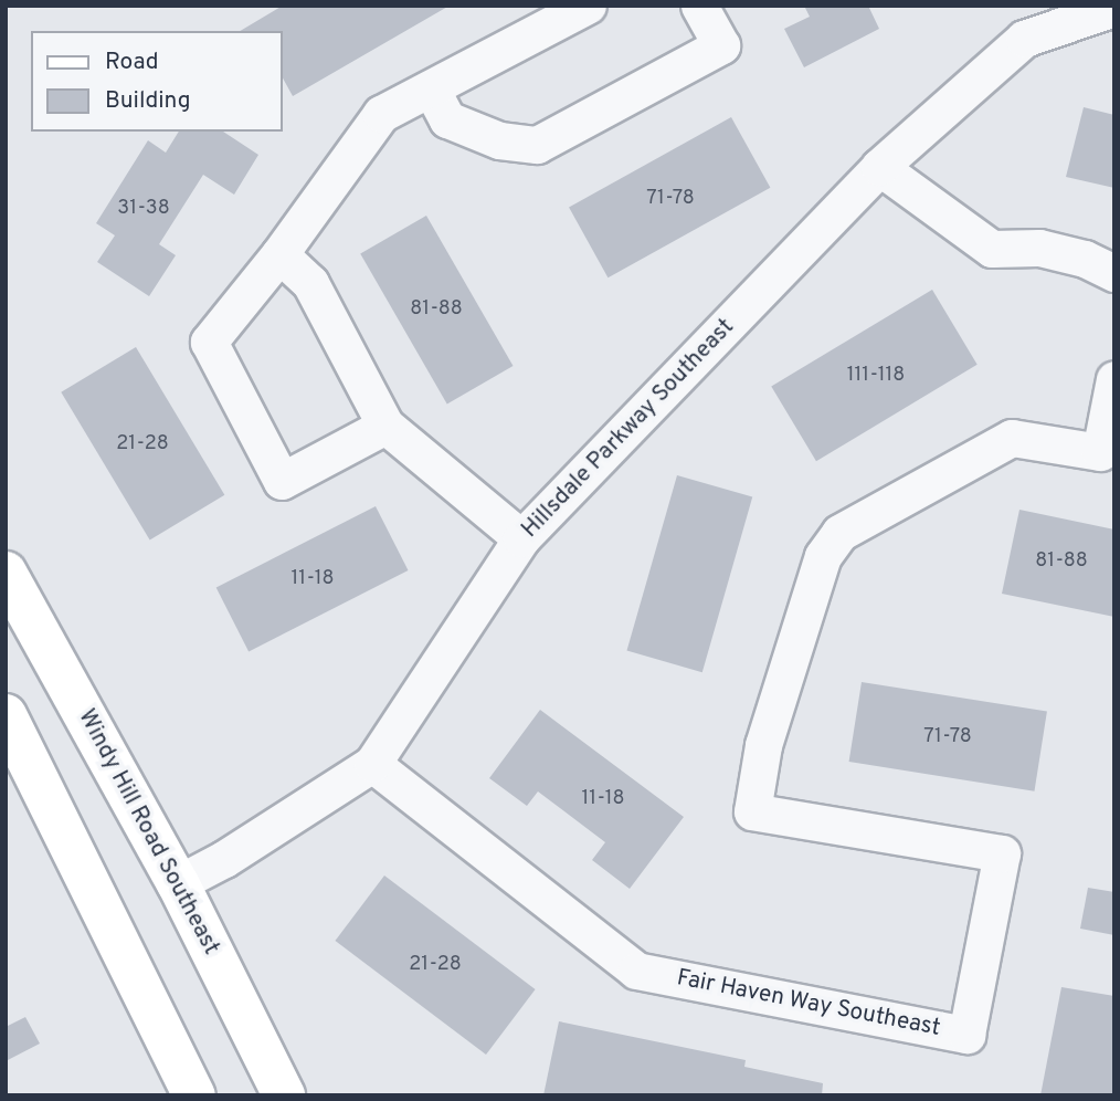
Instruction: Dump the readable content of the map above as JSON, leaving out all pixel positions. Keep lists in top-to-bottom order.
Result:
{
  "streets": {
    "main road": ["Windy Hill Road Southeast"],
    "street": ["Hillsdale Parkway Southeast", "Fair Haven Way Southeast"]
  },
  "crossings": [
    ["Hillsdale Parkway Southeast", "Windy Hill Road Southeast"],
    ["Hillsdale Parkway Southeast", "Fair Haven Way Southeast"]
  ],
  "house_numbers": [
    "71-78",
    "31-38",
    "81-88",
    "111-118",
    "21-28",
    "81-88",
    "11-18",
    "71-78",
    "11-18",
    "21-28"
  ],
  "legend": ["Road", "Building"]
}
